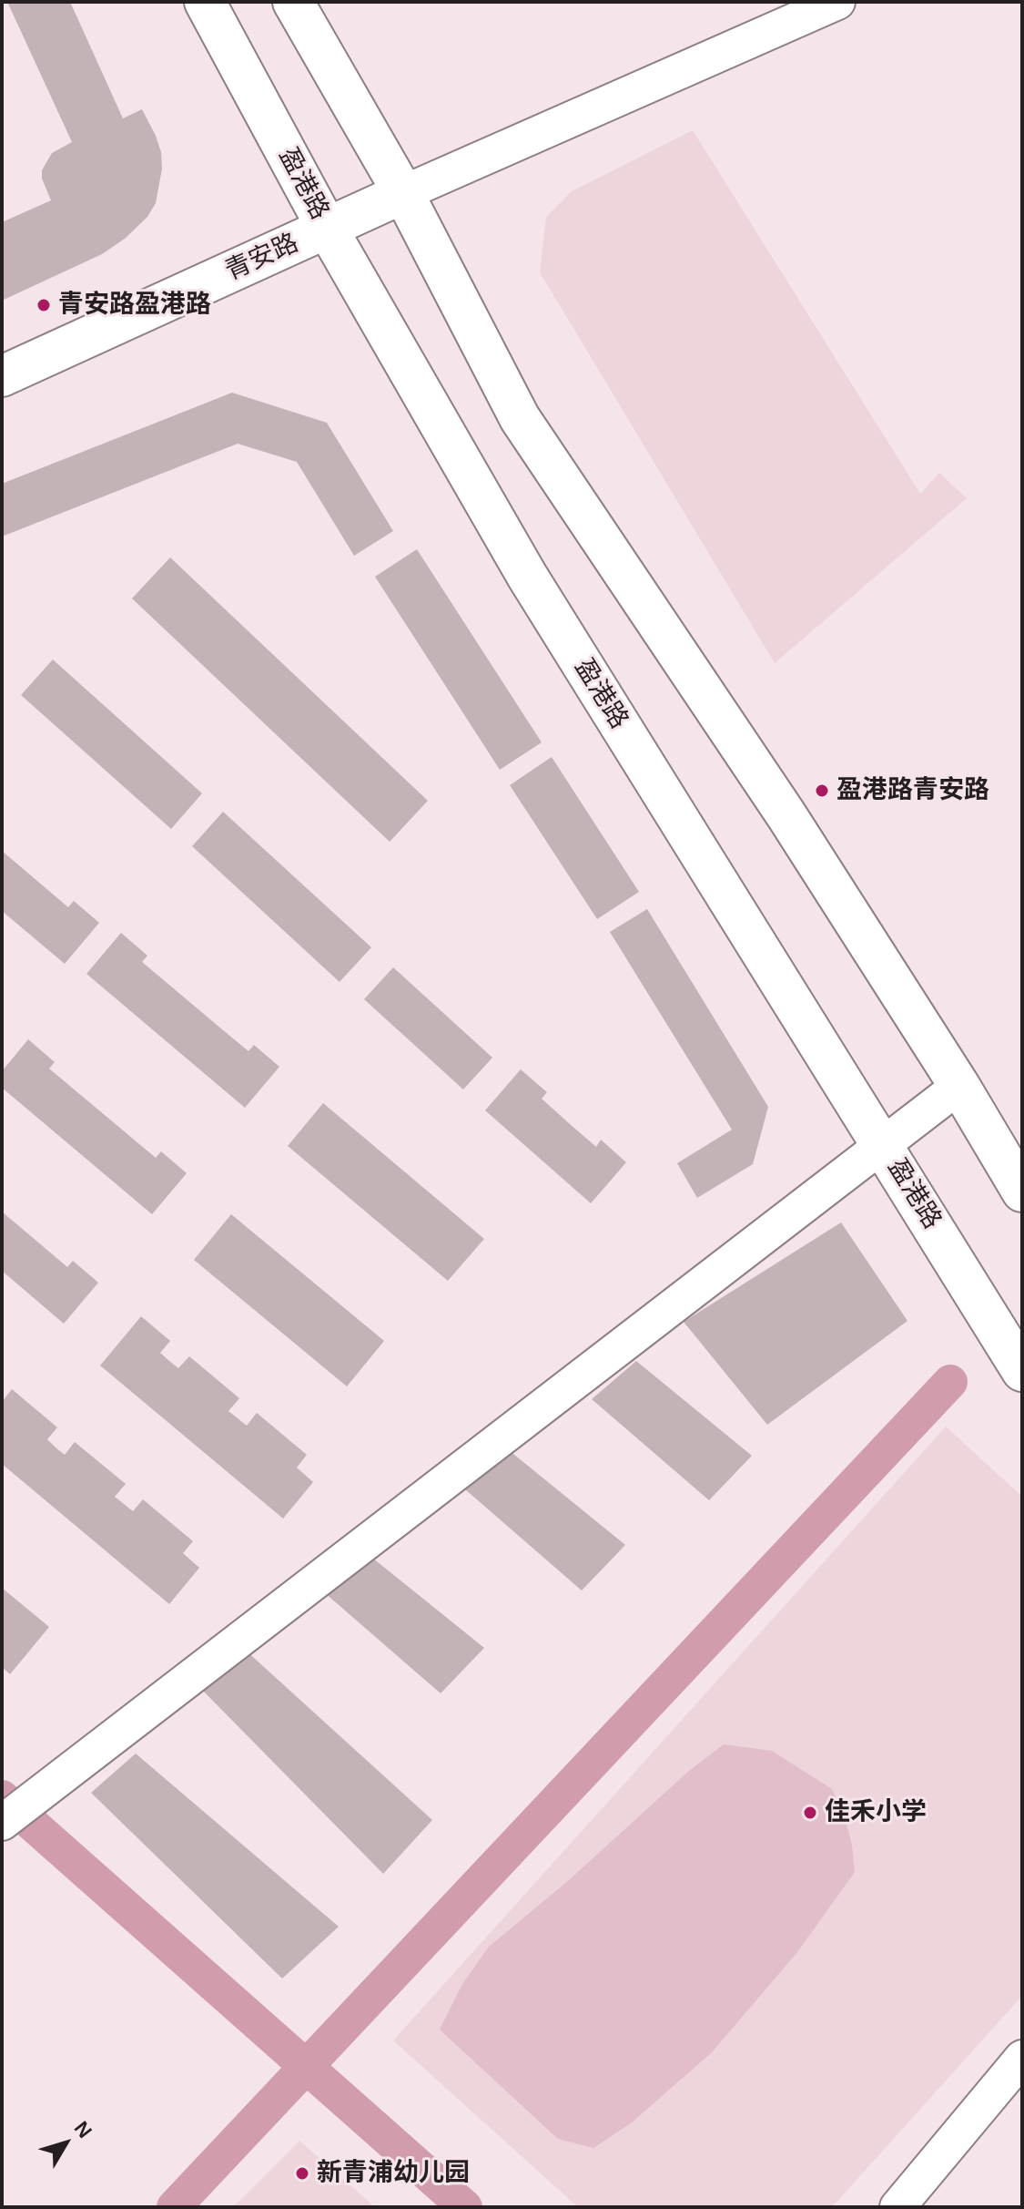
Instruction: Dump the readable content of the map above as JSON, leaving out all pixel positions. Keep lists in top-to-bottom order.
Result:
{
  "streets": {
    "main road": ["盈港路", "青安路"]
  },
  "crossings": [
    ["盈港路", "青安路"]
  ],
  "places": [
    "青安路盈港路",
    "盈港路青安路",
    "佳禾小学",
    "新青浦幼儿园"
  ],
  "north": "top right"
}
